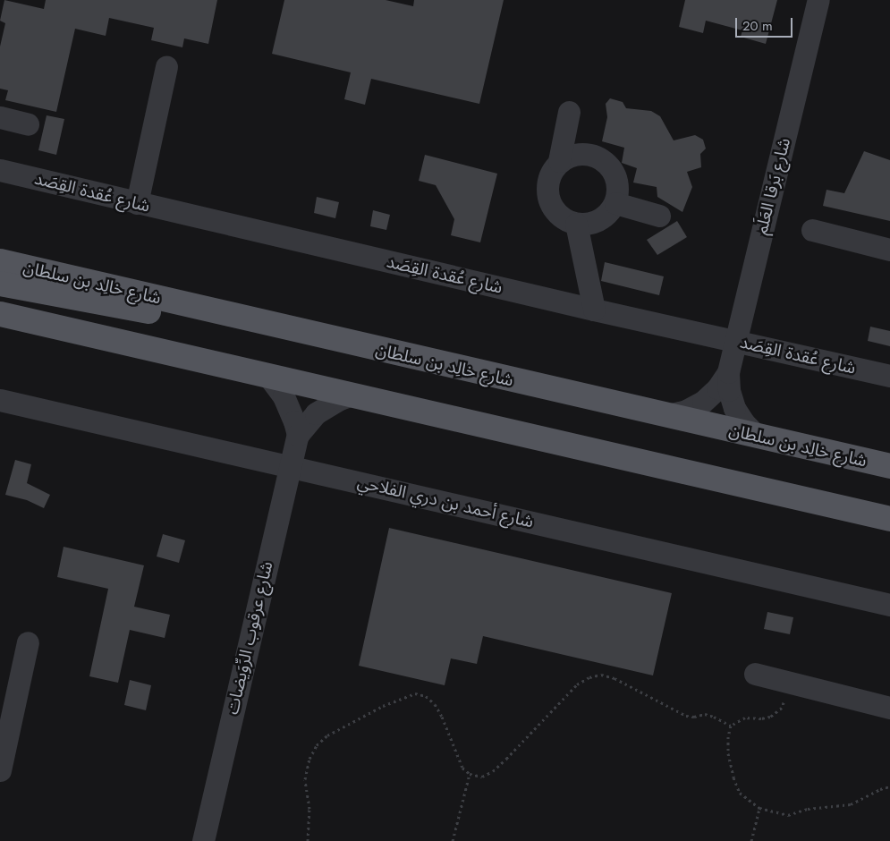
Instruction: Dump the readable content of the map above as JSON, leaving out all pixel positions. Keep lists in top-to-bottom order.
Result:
{
  "streets": {
    "main road": ["شارع خالِد بن سلطان"],
    "street": [
      "شارع بَرقا العَلَم",
      "شارع عُقدة القِصَد",
      "شارع أحمد بن دري الفلاحي",
      "شارع عرقوب الرِّوَيضات"
    ]
  },
  "crossings": [
    ["شارع بَرقا العَلَم", "شارع عُقدة القِصَد"],
    ["شارع بَرقا العَلَم", "شارع خالِد بن سلطان"],
    ["شارع أحمد بن دري الفلاحي", "شارع عرقوب الرِّوَيضات"]
  ],
  "scale_bar": "20 m"
}
